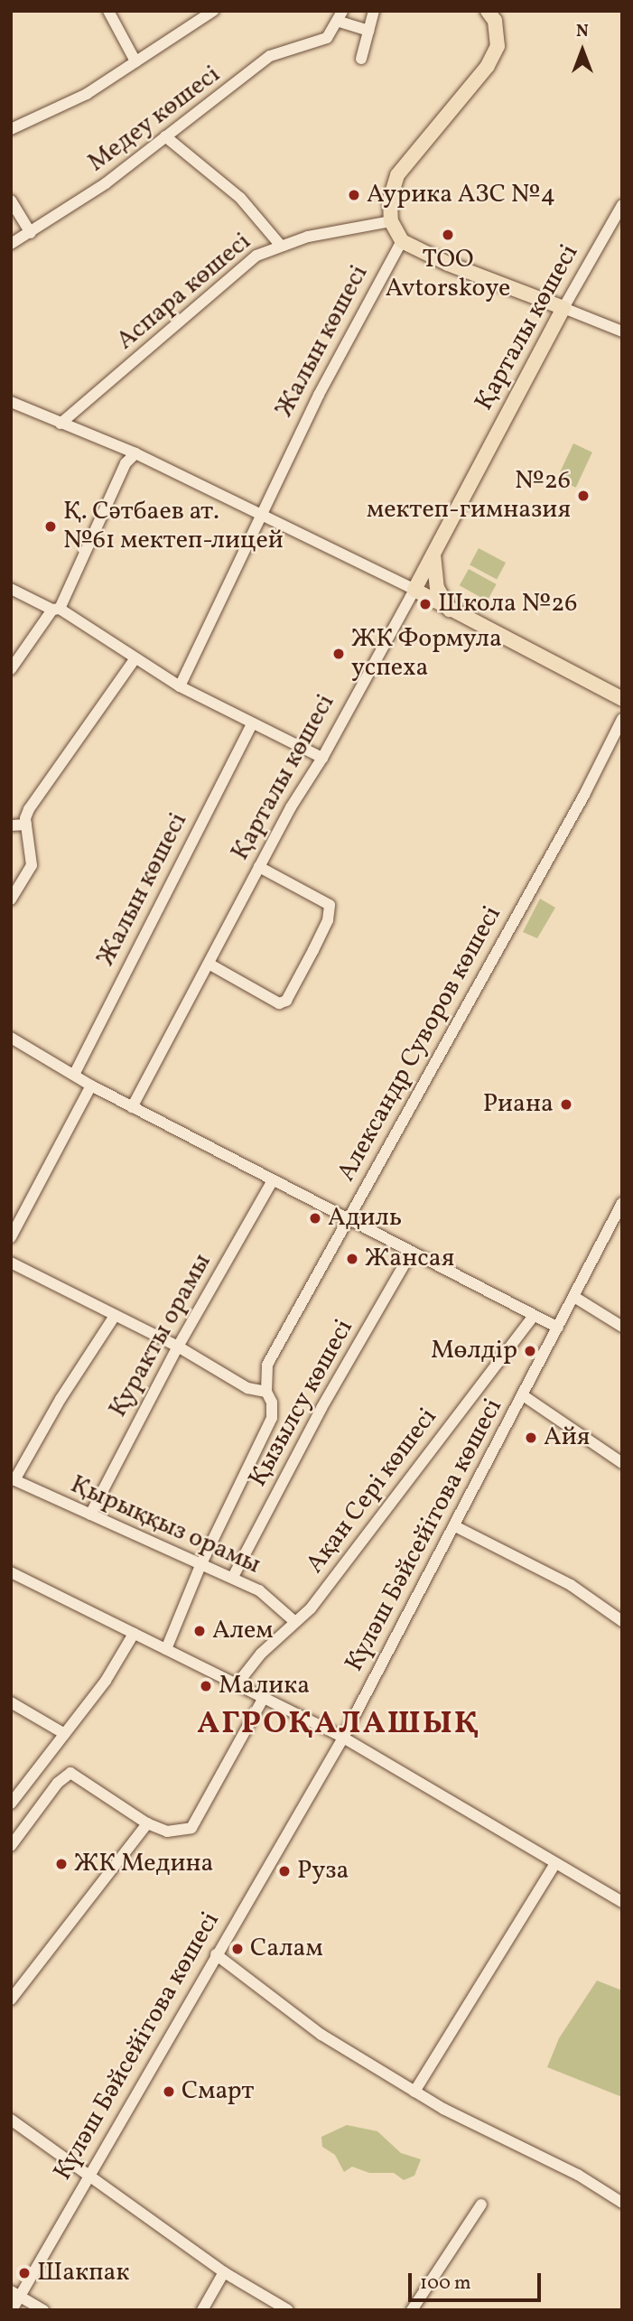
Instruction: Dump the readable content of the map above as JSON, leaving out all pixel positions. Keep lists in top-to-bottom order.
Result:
{
  "streets": {
    "main road": ["Қарталы көшесі"],
    "street": [
      "Медеу көшесі",
      "Аспара көшесі",
      "Жалын көшесі",
      "Александр Суворов көшесі",
      "Қуракты орамы",
      "Қызылсу көшесі",
      "Ақан Сері көшесі",
      "Қырыққыз орамы",
      "Күләш Бәйсейітова көшесі"
    ]
  },
  "crossings": [
    ["Александр Суворов көшесі", "Қырыққыз орамы"],
    ["Қуракты орамы", "Қырыққыз орамы"],
    ["Қызылсу көшесі", "Қырыққыз орамы"],
    ["Ақан Сері көшесі", "Қырыққыз орамы"]
  ],
  "districts": ["АГРОҚАЛАШЫҚ"],
  "places": [
    "Аурика АЗС №4",
    "ТОО Avtorskoye",
    "№26 мектеп-гимназия",
    "Қ. Сәтбаев ат. №61 мектеп-лицей",
    "Школа №26",
    "ЖК Формула успеха",
    "Риана",
    "Адиль",
    "Жансая",
    "Мөлдiр",
    "Айя",
    "Алем",
    "Малика",
    "ЖК Медина",
    "Руза",
    "Салам",
    "Смарт",
    "Шакпак"
  ],
  "scale_bar": "100 m",
  "north": "top"
}
